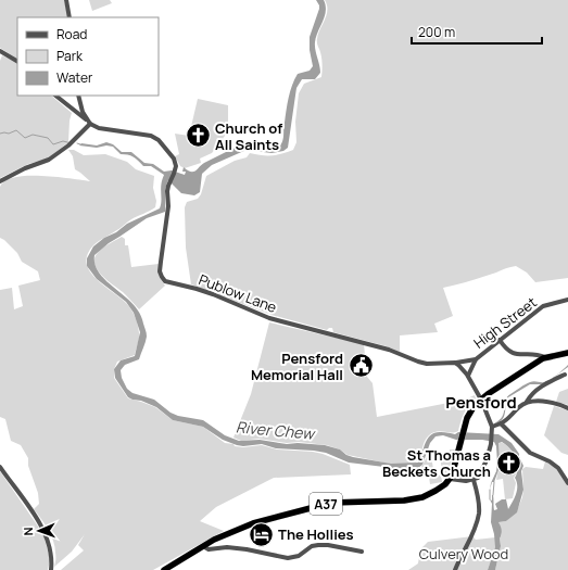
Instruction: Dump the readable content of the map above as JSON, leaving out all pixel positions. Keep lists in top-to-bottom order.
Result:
{
  "streets": {
    "highway": ["A37"],
    "street": ["Publow Lane", "High Street"]
  },
  "crossings": [
    ["Publow Lane", "High Street"]
  ],
  "districts": ["Pensford"],
  "water": ["River Chew"],
  "parks": ["Culvery Wood"],
  "places": {
    "church": ["Church of All Saints", "St Thomas a Beckets Church"],
    "public building": ["Pensford Memorial Hall"],
    "hotel": ["The Hollies"]
  },
  "legend": ["Road", "Park", "Water"],
  "scale_bar": "200 m",
  "north": "left"
}
